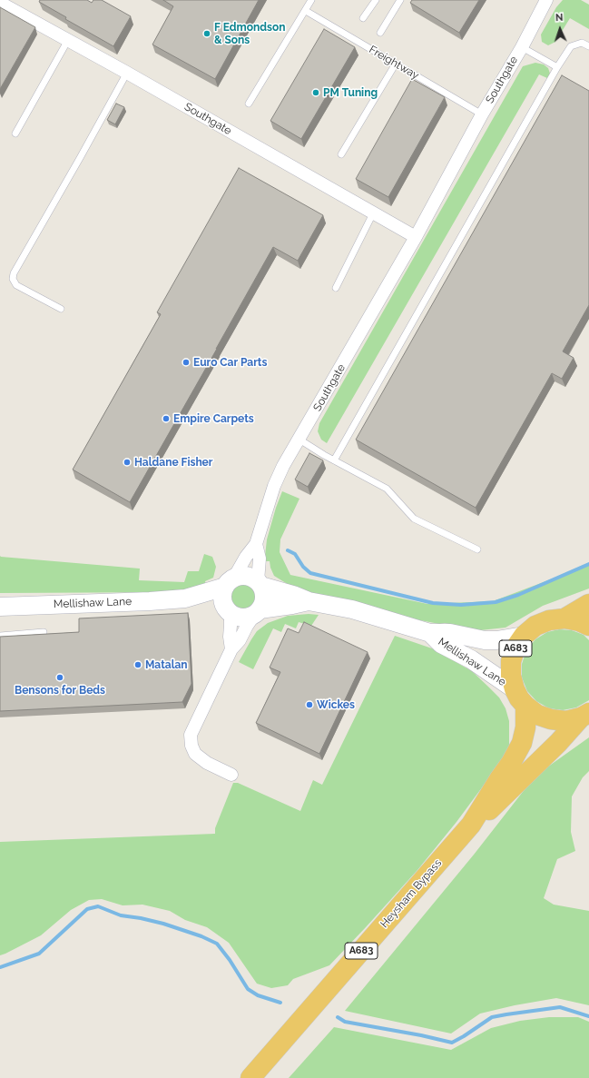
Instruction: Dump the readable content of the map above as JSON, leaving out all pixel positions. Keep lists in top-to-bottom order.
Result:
{
  "streets": {
    "highway": ["A683", "Heysham Bypass"],
    "main road": ["Mellishaw Lane"],
    "street": ["Southgate"],
    "lane": ["Freightway"]
  },
  "crossings": [
    ["Freightway", "Southgate"],
    ["Southgate", "Mellishaw Lane"],
    ["Mellishaw Lane", "A683"],
    ["Mellishaw Lane", "Heysham Bypass"],
    ["A683", "Heysham Bypass"]
  ],
  "places": [
    "F Edmondson & Sons",
    "PM Tuning",
    "Euro Car Parts",
    "Empire Carpets",
    "Haldane Fisher",
    "Matalan",
    "Bensons for Beds",
    "Wickes"
  ],
  "north": "top"
}
